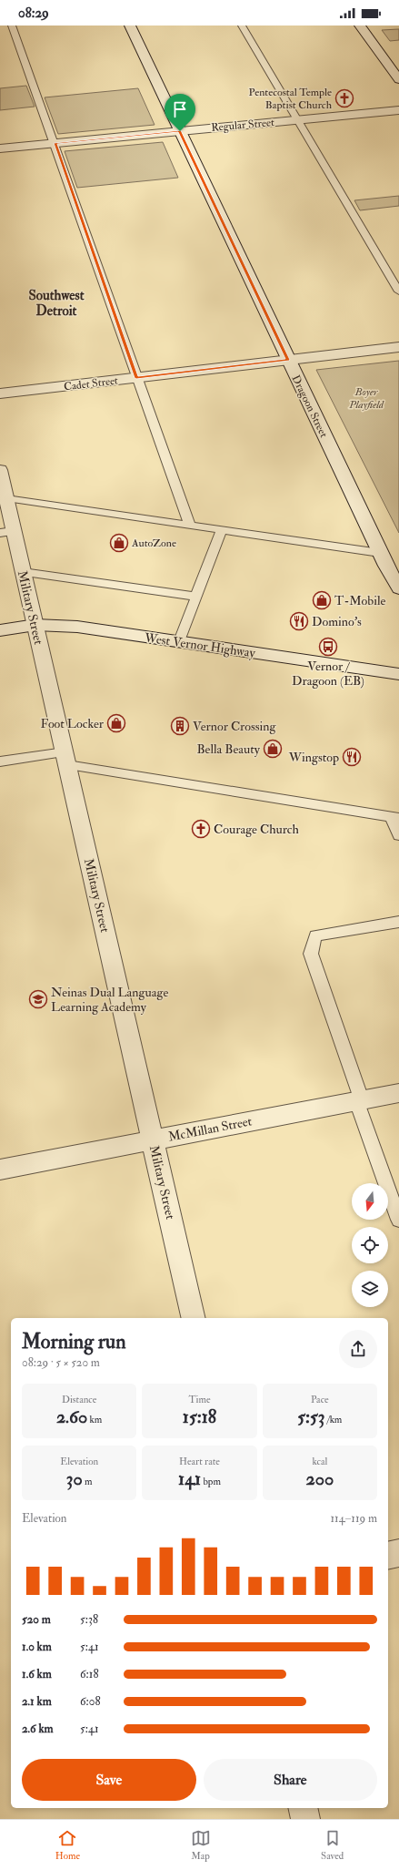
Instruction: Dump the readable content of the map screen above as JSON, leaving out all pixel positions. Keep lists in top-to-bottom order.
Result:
{
  "streets": {
    "street": [
      "Regular Street",
      "Cadet Street",
      "Dragoon Street",
      "Military Street",
      "West Vernor Highway",
      "McMillan Street"
    ]
  },
  "crossings": [
    ["Regular Street", "Dragoon Street"],
    ["Cadet Street", "Dragoon Street"],
    ["Military Street", "West Vernor Highway"],
    ["Military Street", "McMillan Street"]
  ],
  "districts": ["Southwest Detroit"],
  "parks": ["Boyer Playfield"],
  "places": {
    "church": ["Pentecostal Temple Baptist Church", "Courage Church"],
    "shop": [
      "AutoZone",
      "T-Mobile",
      "Foot Locker",
      "Bella Beauty"
    ],
    "restaurant": ["Domino's", "Wingstop"],
    "bus stop": ["Vernor / Dragoon (EB)"],
    "building": ["Vernor Crossing"],
    "school or university": ["Neinas Dual Language Learning Academy"]
  },
  "north": "bottom",
  "page": {
    "status": "08:29",
    "heading": ["Morning run", "08:29 · 5 × 520 m"],
    "stats": [
      ["Distance", "2.60 km"],
      ["Time", "15:18"],
      ["Pace", "5:53 /km"],
      ["Elevation", "30 m"],
      ["Heart rate", "141 bpm"],
      ["kcal", "200"]
    ],
    "chart": ["Elevation", "114–119 m"],
    "list": [
      {
        "name": "520 m",
        "note": "5:38"
      },
      {
        "name": "1.0 km",
        "note": "5:41"
      },
      {
        "name": "1.6 km",
        "note": "6:18"
      },
      {
        "name": "2.1 km",
        "note": "6:08"
      },
      {
        "name": "2.6 km",
        "note": "5:41"
      }
    ],
    "buttons": ["Save", "Share"],
    "tabs": ["Home", "Map", "Saved"]
  }
}
